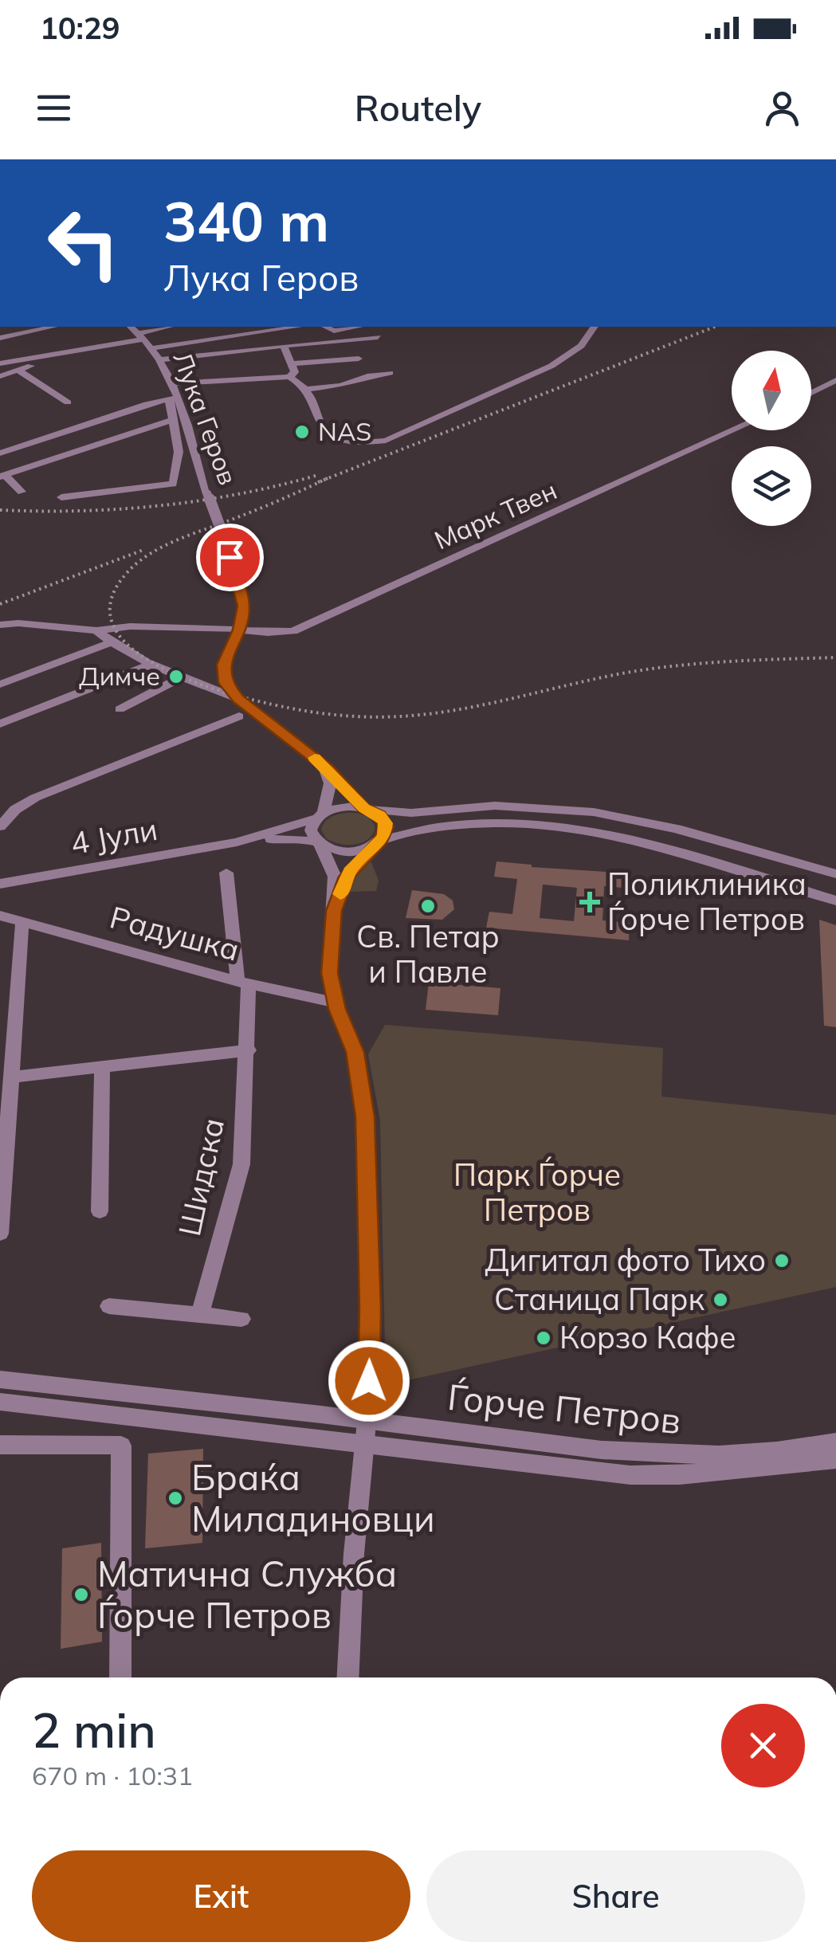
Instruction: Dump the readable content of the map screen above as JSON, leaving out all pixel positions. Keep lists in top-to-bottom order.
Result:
{
  "streets": {
    "street": [
      "Лука Геров",
      "Марк Твен",
      "4 Јули",
      "Радушка",
      "Шидска",
      "Ѓорче Петров"
    ]
  },
  "crossings": [
    ["Лука Геров", "Марк Твен"],
    ["Радушка", "Шидска"]
  ],
  "parks": ["Парк Ѓорче Петров"],
  "places": {
    "other": [
      "NAS",
      "Димче",
      "Св. Петар и Павле",
      "Дигитал фото Тихо",
      "Станица Парк",
      "Корзо Кафе",
      "Браќа Миладиновци",
      "Матична Служба Ѓорче Петров"
    ],
    "health": ["Поликлиника Ѓорче Петров"]
  },
  "north": "top",
  "page": {
    "status": "10:29",
    "header": "Routely",
    "turn": ["340 m", "Лука Геров"],
    "heading": ["2 min", "670 m · 10:31"],
    "buttons": ["Exit", "Share"]
  }
}
